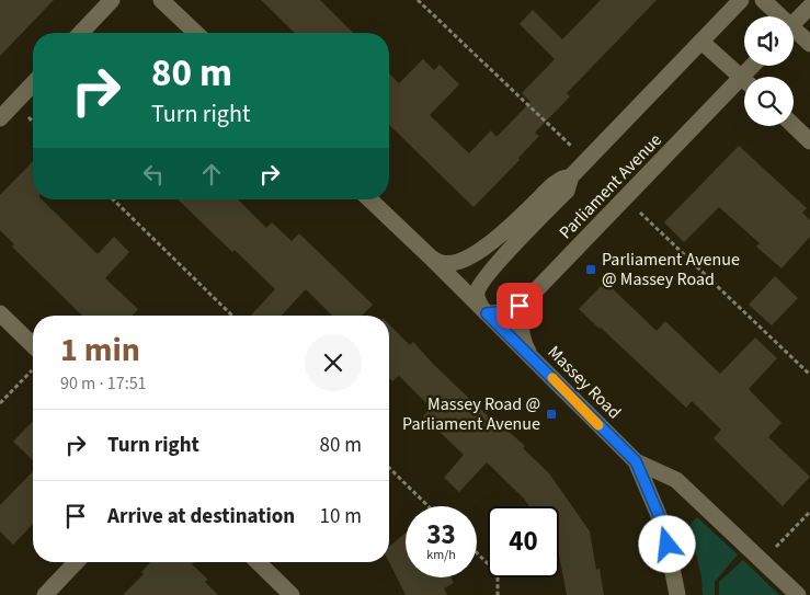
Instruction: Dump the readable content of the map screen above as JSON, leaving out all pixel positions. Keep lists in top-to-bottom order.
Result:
{
  "streets": {
    "street": ["Parliament Avenue", "Massey Road"]
  },
  "crossings": [
    ["Parliament Avenue", "Massey Road"]
  ],
  "places": {
    "transit": ["Parliament Avenue @ Massey Road", "Massey Road @ Parliament Avenue"]
  },
  "page": {
    "turn": ["80 m", "Turn right"],
    "heading": ["1 min", "90 m · 17:51"],
    "list": [
      {
        "name": "Turn right",
        "value": "80 m"
      },
      {
        "name": "Arrive at destination",
        "value": "10 m"
      }
    ],
    "speed": "33 km/h",
    "limit": "40"
  }
}
